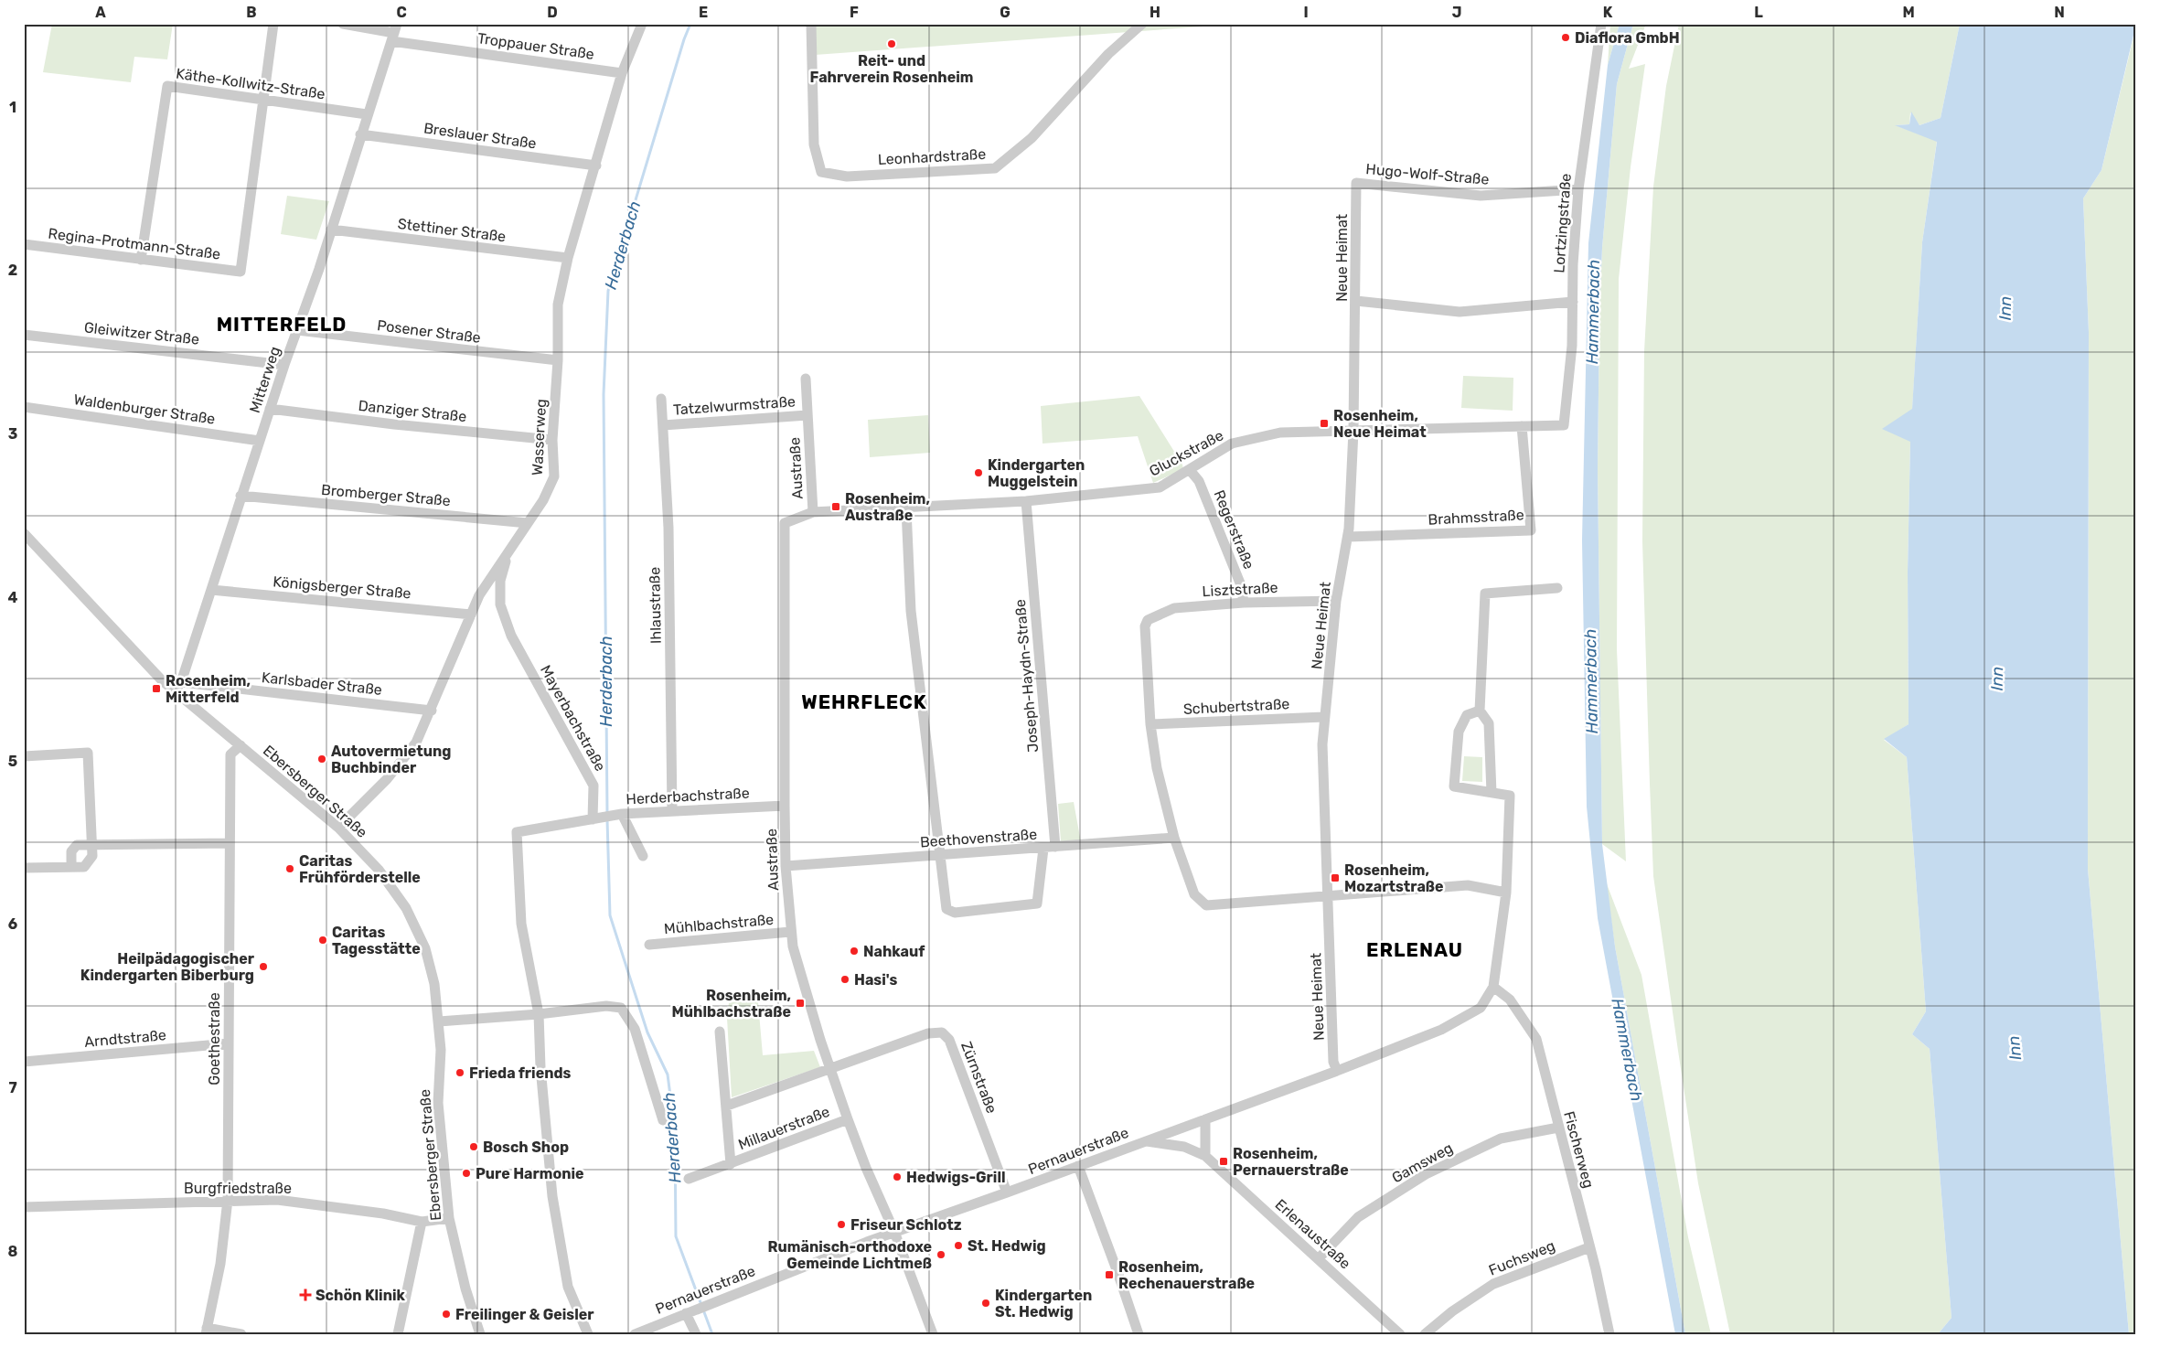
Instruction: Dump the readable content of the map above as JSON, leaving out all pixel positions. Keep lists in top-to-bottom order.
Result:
{
  "streets": {
    "street": [
      "Troppauer Straße",
      "Käthe-Kollwitz-Straße",
      "Breslauer Straße",
      "Leonhardstraße",
      "Hugo-Wolf-Straße",
      "Lortzingstraße",
      "Stettiner Straße",
      "Regina-Protmann-Straße",
      "Neue Heimat",
      "Posener Straße",
      "Gleiwitzer Straße",
      "Mitterweg",
      "Tatzelwurmstraße",
      "Waldenburger Straße",
      "Danziger Straße",
      "Wasserweg",
      "Gluckstraße",
      "Austraße",
      "Bromberger Straße",
      "Brahmsstraße",
      "Regerstraße",
      "Königsberger Straße",
      "Lisztstraße",
      "Ihlaustraße",
      "Joseph-Haydn-Straße",
      "Karlsbader Straße",
      "Schubertstraße",
      "Mayerbachstraße",
      "Ebersberger Straße",
      "Herderbachstraße",
      "Beethovenstraße",
      "Mühlbachstraße",
      "Arndtstraße",
      "Goethestraße",
      "Zürnstraße",
      "Millauerstraße",
      "Fischerweg",
      "Pernauerstraße",
      "Gamsweg",
      "Burgfriedstraße",
      "Erlenaustraße",
      "Fuchsweg"
    ]
  },
  "crossings": [
    ["Troppauer Straße", "Mitterweg"],
    ["Troppauer Straße", "Wasserweg"],
    ["Käthe-Kollwitz-Straße", "Regina-Protmann-Straße"],
    ["Käthe-Kollwitz-Straße", "Mitterweg"],
    ["Breslauer Straße", "Mitterweg"],
    ["Breslauer Straße", "Wasserweg"],
    ["Hugo-Wolf-Straße", "Lortzingstraße"],
    ["Hugo-Wolf-Straße", "Neue Heimat"],
    ["Lortzingstraße", "Gluckstraße"],
    ["Stettiner Straße", "Mitterweg"],
    ["Stettiner Straße", "Wasserweg"],
    ["Neue Heimat", "Gluckstraße"],
    ["Neue Heimat", "Brahmsstraße"],
    ["Neue Heimat", "Lisztstraße"],
    ["Neue Heimat", "Schubertstraße"],
    ["Neue Heimat", "Pernauerstraße"],
    ["Posener Straße", "Mitterweg"],
    ["Posener Straße", "Wasserweg"],
    ["Gleiwitzer Straße", "Mitterweg"],
    ["Mitterweg", "Waldenburger Straße"],
    ["Mitterweg", "Danziger Straße"],
    ["Mitterweg", "Bromberger Straße"],
    ["Mitterweg", "Königsberger Straße"],
    ["Mitterweg", "Karlsbader Straße"],
    ["Mitterweg", "Ebersberger Straße"],
    ["Tatzelwurmstraße", "Austraße"],
    ["Tatzelwurmstraße", "Ihlaustraße"],
    ["Danziger Straße", "Wasserweg"],
    ["Wasserweg", "Bromberger Straße"],
    ["Wasserweg", "Königsberger Straße"],
    ["Wasserweg", "Karlsbader Straße"],
    ["Wasserweg", "Mayerbachstraße"],
    ["Wasserweg", "Ebersberger Straße"],
    ["Gluckstraße", "Austraße"],
    ["Gluckstraße", "Brahmsstraße"],
    ["Gluckstraße", "Regerstraße"],
    ["Gluckstraße", "Joseph-Haydn-Straße"],
    ["Austraße", "Herderbachstraße"],
    ["Austraße", "Beethovenstraße"],
    ["Austraße", "Mühlbachstraße"],
    ["Austraße", "Zürnstraße"],
    ["Austraße", "Millauerstraße"],
    ["Austraße", "Pernauerstraße"],
    ["Regerstraße", "Lisztstraße"],
    ["Lisztstraße", "Schubertstraße"],
    ["Ihlaustraße", "Herderbachstraße"],
    ["Joseph-Haydn-Straße", "Beethovenstraße"],
    ["Karlsbader Straße", "Ebersberger Straße"],
    ["Mayerbachstraße", "Herderbachstraße"],
    ["Ebersberger Straße", "Goethestraße"],
    ["Ebersberger Straße", "Burgfriedstraße"],
    ["Arndtstraße", "Goethestraße"],
    ["Goethestraße", "Burgfriedstraße"],
    ["Zürnstraße", "Pernauerstraße"],
    ["Fischerweg", "Pernauerstraße"],
    ["Fischerweg", "Gamsweg"],
    ["Fischerweg", "Fuchsweg"],
    ["Pernauerstraße", "Erlenaustraße"],
    ["Gamsweg", "Erlenaustraße"]
  ],
  "districts": ["MITTERFELD", "WEHRFLECK", "ERLENAU"],
  "water": ["Herderbach", "Inn", "Hammerbach"],
  "places": {
    "other": [
      "Diaflora GmbH",
      "Reit- und Fahrverein Rosenheim",
      "Kindergarten Muggelstein",
      "Autovermietung Buchbinder",
      "Caritas Frühförderstelle",
      "Caritas Tagesstätte",
      "Nahkauf",
      "Heilpädagogischer Kindergarten Biberburg",
      "Hasi's",
      "Frieda friends",
      "Bosch Shop",
      "Pure Harmonie",
      "Hedwigs-Grill",
      "Friseur Schlotz",
      "St. Hedwig",
      "Rumänisch-orthodoxe Gemeinde Lichtmeß",
      "Kindergarten St. Hedwig",
      "Freilinger & Geisler"
    ],
    "transit": [
      "Rosenheim, Neue Heimat",
      "Rosenheim, Austraße",
      "Rosenheim, Mitterfeld",
      "Rosenheim, Mozartstraße",
      "Rosenheim, Mühlbachstraße",
      "Rosenheim, Pernauerstraße",
      "Rosenheim, Rechenauerstraße"
    ],
    "health": ["Schön Klinik"]
  },
  "grid": {
    "columns": [
      "A",
      "B",
      "C",
      "D",
      "E",
      "F",
      "G",
      "H",
      "I",
      "J",
      "K",
      "L",
      "M",
      "N"
    ],
    "rows": [
      "1",
      "2",
      "3",
      "4",
      "5",
      "6",
      "7",
      "8"
    ]
  }
}
